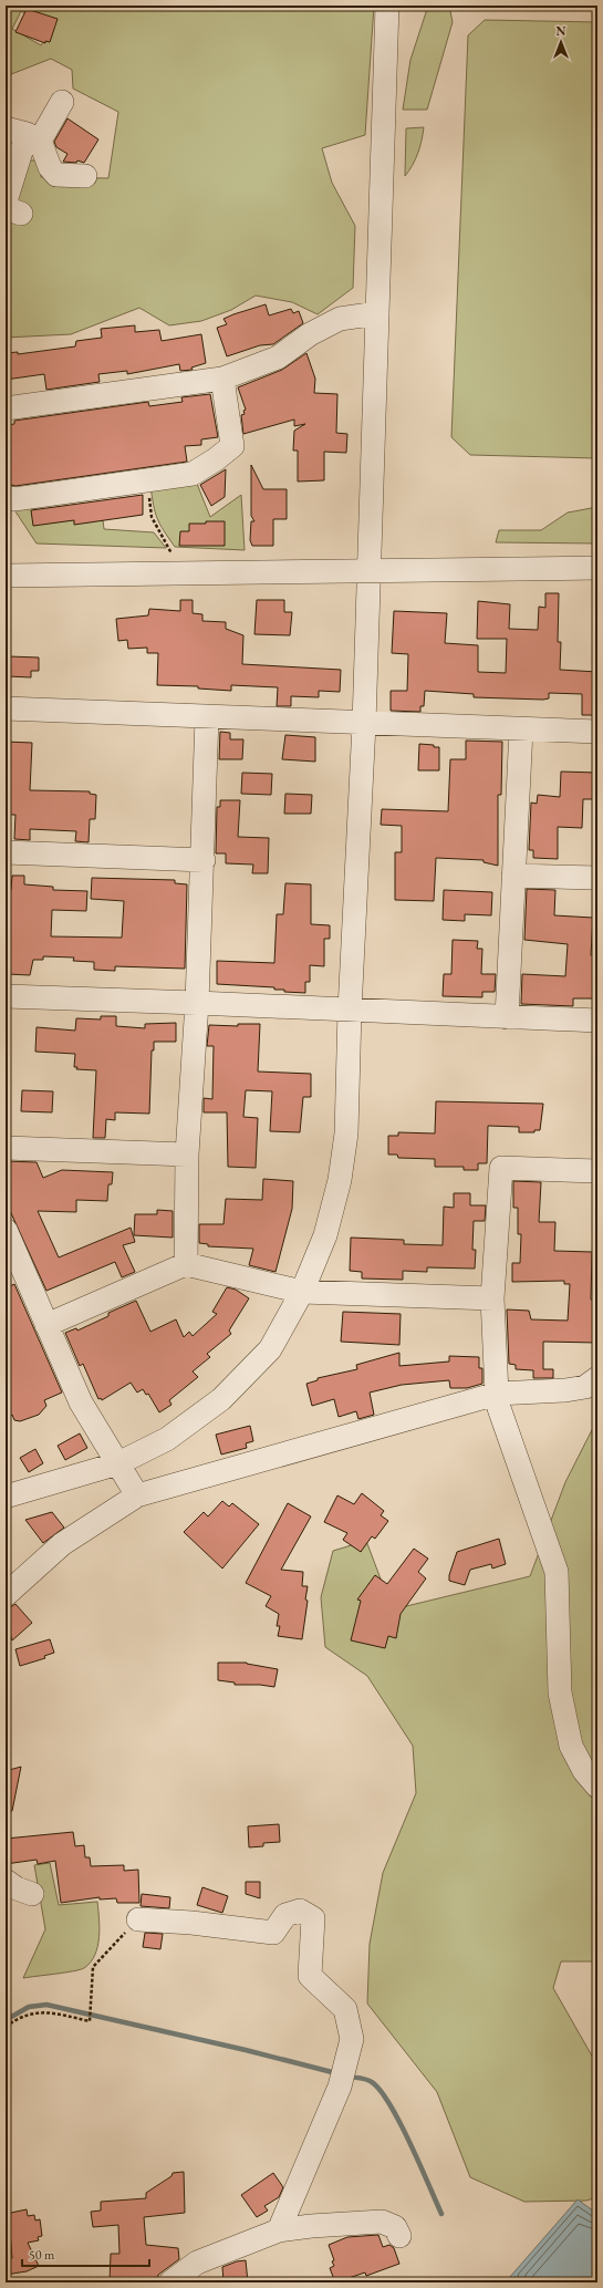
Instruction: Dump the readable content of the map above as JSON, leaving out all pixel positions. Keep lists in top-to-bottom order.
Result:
{
  "scale_bar": "50 m",
  "north": "top"
}
